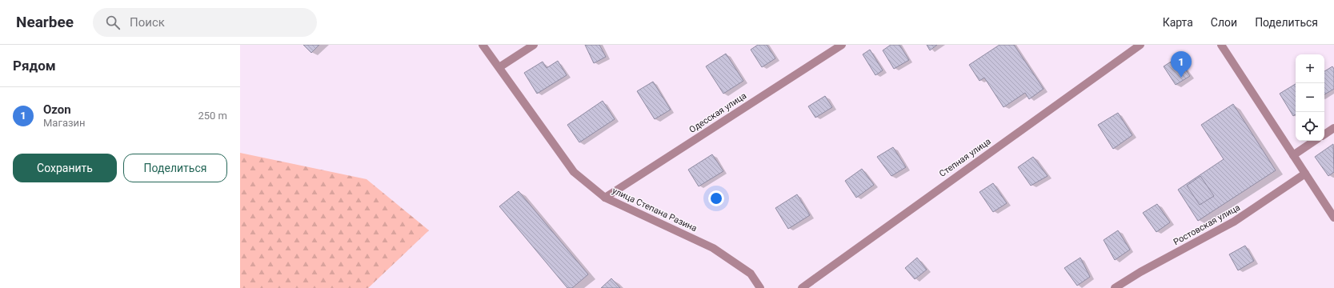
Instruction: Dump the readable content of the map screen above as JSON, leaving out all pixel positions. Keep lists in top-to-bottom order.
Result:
{
  "streets": {
    "street": [
      "Одесская улица",
      "Степная улица",
      "улица Степана Разина",
      "Ростовская улица"
    ]
  },
  "crossings": [
    ["Одесская улица", "улица Степана Разина"]
  ],
  "page": {
    "header": "Nearbee",
    "search": "Поиск",
    "nav": ["Карта", "Слои", "Поделиться"],
    "heading": "Рядом",
    "pins": "1",
    "map_buttons": ["+", "−"],
    "list": [
      {
        "mark": "1",
        "name": "Ozon",
        "note": "Магазин",
        "value": "250 m"
      }
    ],
    "buttons": ["Сохранить", "Поделиться"]
  }
}
